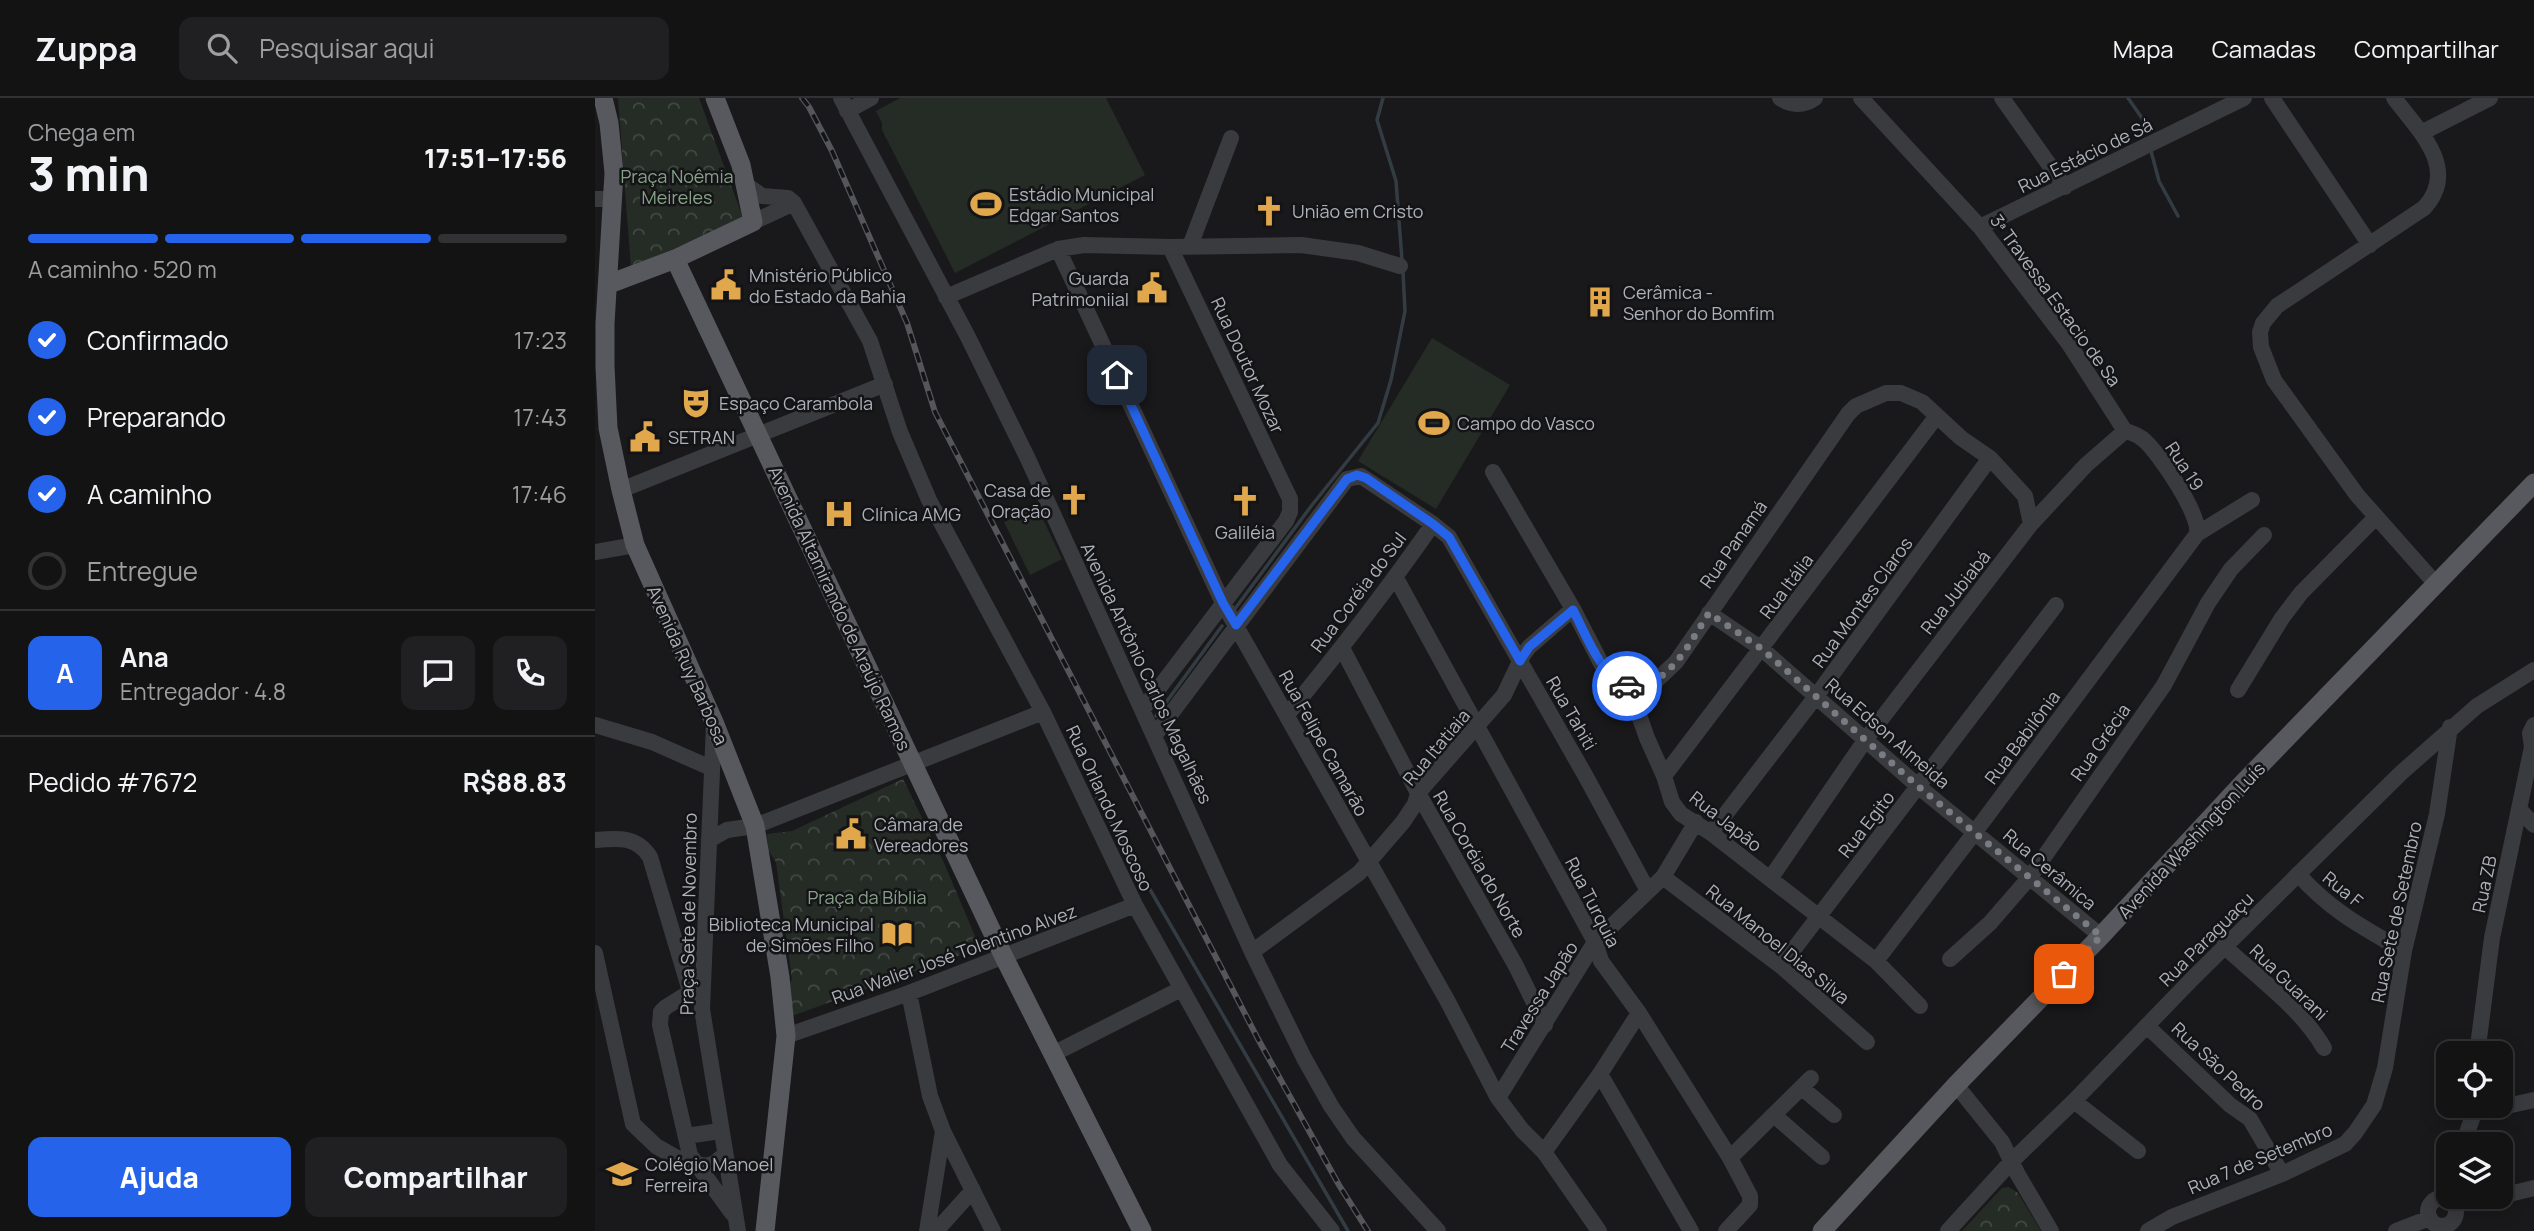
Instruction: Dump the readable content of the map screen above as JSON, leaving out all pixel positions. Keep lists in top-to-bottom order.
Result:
{
  "streets": {
    "main road": ["Avenida Altamirando de Araújo Ramos", "Avenida Ruy Barbosa", "Avenida Washington Luís"],
    "street": [
      "Rua Estácio de Sá",
      "3ª Travessa Estacio de Sa",
      "Rua Doutor Mozar",
      "Rua 19",
      "Rua Panamá",
      "Rua Itália",
      "Rua Coréia do Sul",
      "Rua Jubiabá",
      "Rua Montes Claros",
      "Avenida Antônio Carlos Magalhães",
      "Rua Tahiti",
      "Rua Edson Almeida",
      "Rua Babilônia",
      "Rua Grécia",
      "Rua Felipe Camarão",
      "Rua Itatiaia",
      "Rua Orlando Moscoso",
      "Rua Japão",
      "Rua Egito",
      "Rua Coréia do Norte",
      "Rua Cerâmica",
      "Rua ZB",
      "Rua F",
      "Rua Turquia",
      "Rua Sete de Setembro",
      "Praça Sete de Novembro",
      "Rua Paraguaçu",
      "Rua Manoel Dias Silva",
      "Rua Walier José Tolentino Alvez",
      "Rua Guarani",
      "Travessa Japão",
      "Rua São Pedro",
      "Rua 7 de Setembro"
    ]
  },
  "crossings": [
    ["Rua Estácio de Sá", "3ª Travessa Estacio de Sa"],
    ["3ª Travessa Estacio de Sa", "Rua 19"],
    ["Rua Doutor Mozar", "Rua Felipe Camarão"],
    ["Rua 19", "Rua Babilônia"],
    ["Rua Panamá", "Rua Itália"],
    ["Rua Panamá", "Rua Edson Almeida"],
    ["Rua Panamá", "Rua Japão"],
    ["Rua Itália", "Rua Edson Almeida"],
    ["Rua Itália", "Rua Japão"],
    ["Rua Coréia do Sul", "Rua Tahiti"],
    ["Rua Coréia do Sul", "Rua Felipe Camarão"],
    ["Rua Coréia do Sul", "Rua Coréia do Norte"],
    ["Rua Coréia do Sul", "Rua Turquia"],
    ["Rua Jubiabá", "Rua Edson Almeida"],
    ["Rua Jubiabá", "Rua Japão"],
    ["Rua Montes Claros", "Rua Edson Almeida"],
    ["Rua Montes Claros", "Rua Japão"],
    ["Avenida Altamirando de Araújo Ramos", "Rua Walier José Tolentino Alvez"],
    ["Avenida Ruy Barbosa", "Praça Sete de Novembro"],
    ["Avenida Ruy Barbosa", "Rua Walier José Tolentino Alvez"],
    ["Avenida Antônio Carlos Magalhães", "Rua Itatiaia"],
    ["Rua Tahiti", "Rua Felipe Camarão"],
    ["Rua Tahiti", "Rua Itatiaia"],
    ["Rua Tahiti", "Travessa Japão"],
    ["Rua Edson Almeida", "Rua Babilônia"],
    ["Rua Edson Almeida", "Rua Egito"],
    ["Rua Edson Almeida", "Rua Cerâmica"],
    ["Rua Babilônia", "Rua Japão"],
    ["Rua Babilônia", "Rua Cerâmica"],
    ["Rua Grécia", "Rua Cerâmica"],
    ["Rua Felipe Camarão", "Rua Itatiaia"],
    ["Rua Felipe Camarão", "Travessa Japão"],
    ["Rua Itatiaia", "Rua Coréia do Norte"],
    ["Rua Itatiaia", "Rua Turquia"],
    ["Rua Orlando Moscoso", "Rua Walier José Tolentino Alvez"],
    ["Rua Japão", "Rua Egito"],
    ["Rua Japão", "Travessa Japão"],
    ["Rua Egito", "Rua Manoel Dias Silva"],
    ["Avenida Washington Luís", "Rua Cerâmica"],
    ["Rua Coréia do Norte", "Travessa Japão"],
    ["Rua F", "Rua Sete de Setembro"],
    ["Rua F", "Rua Paraguaçu"],
    ["Rua Turquia", "Travessa Japão"],
    ["Rua Sete de Setembro", "Rua Paraguaçu"],
    ["Rua Sete de Setembro", "Rua 7 de Setembro"],
    ["Rua Paraguaçu", "Rua Guarani"],
    ["Rua Paraguaçu", "Rua São Pedro"],
    ["Rua Manoel Dias Silva", "Travessa Japão"],
    ["Rua São Pedro", "Rua 7 de Setembro"]
  ],
  "parks": ["Praça Noêmia Meireles", "Praça da Bíblia"],
  "places": {
    "sports": ["Estádio Municipal Edgar Santos", "Campo do Vasco"],
    "church": ["União em Cristo", "Casa de Oração", "Galiléia"],
    "public building": [
      "Mnistério Público do Estado da Bahia",
      "Guarda Patrimoniial",
      "SETRAN",
      "Câmara de Vereadores"
    ],
    "building": ["Cerâmica - Senhor do Bomfim"],
    "theatre": ["Espaço Carambola"],
    "hospital": ["Clínica AMG"],
    "library": ["Biblioteca Municipal de Simões Filho"],
    "school or university": ["Colégio Manoel Ferreira"]
  },
  "page": {
    "header": "Zuppa",
    "search": "Pesquisar aqui",
    "nav": ["Mapa", "Camadas", "Compartilhar"],
    "heading": ["3 min", "Chega em", "17:51–17:56"],
    "panel": [
      "Ana",
      "Entregador · 4.8",
      "Pedido #7672",
      "R$88.83"
    ],
    "bar": "A caminho · 520 m",
    "list": [
      ["Confirmado", "17:23"],
      ["Preparando", "17:43"],
      ["A caminho", "17:46"],
      "Entregue"
    ],
    "round": "A",
    "buttons": ["Ajuda", "Compartilhar"]
  }
}
